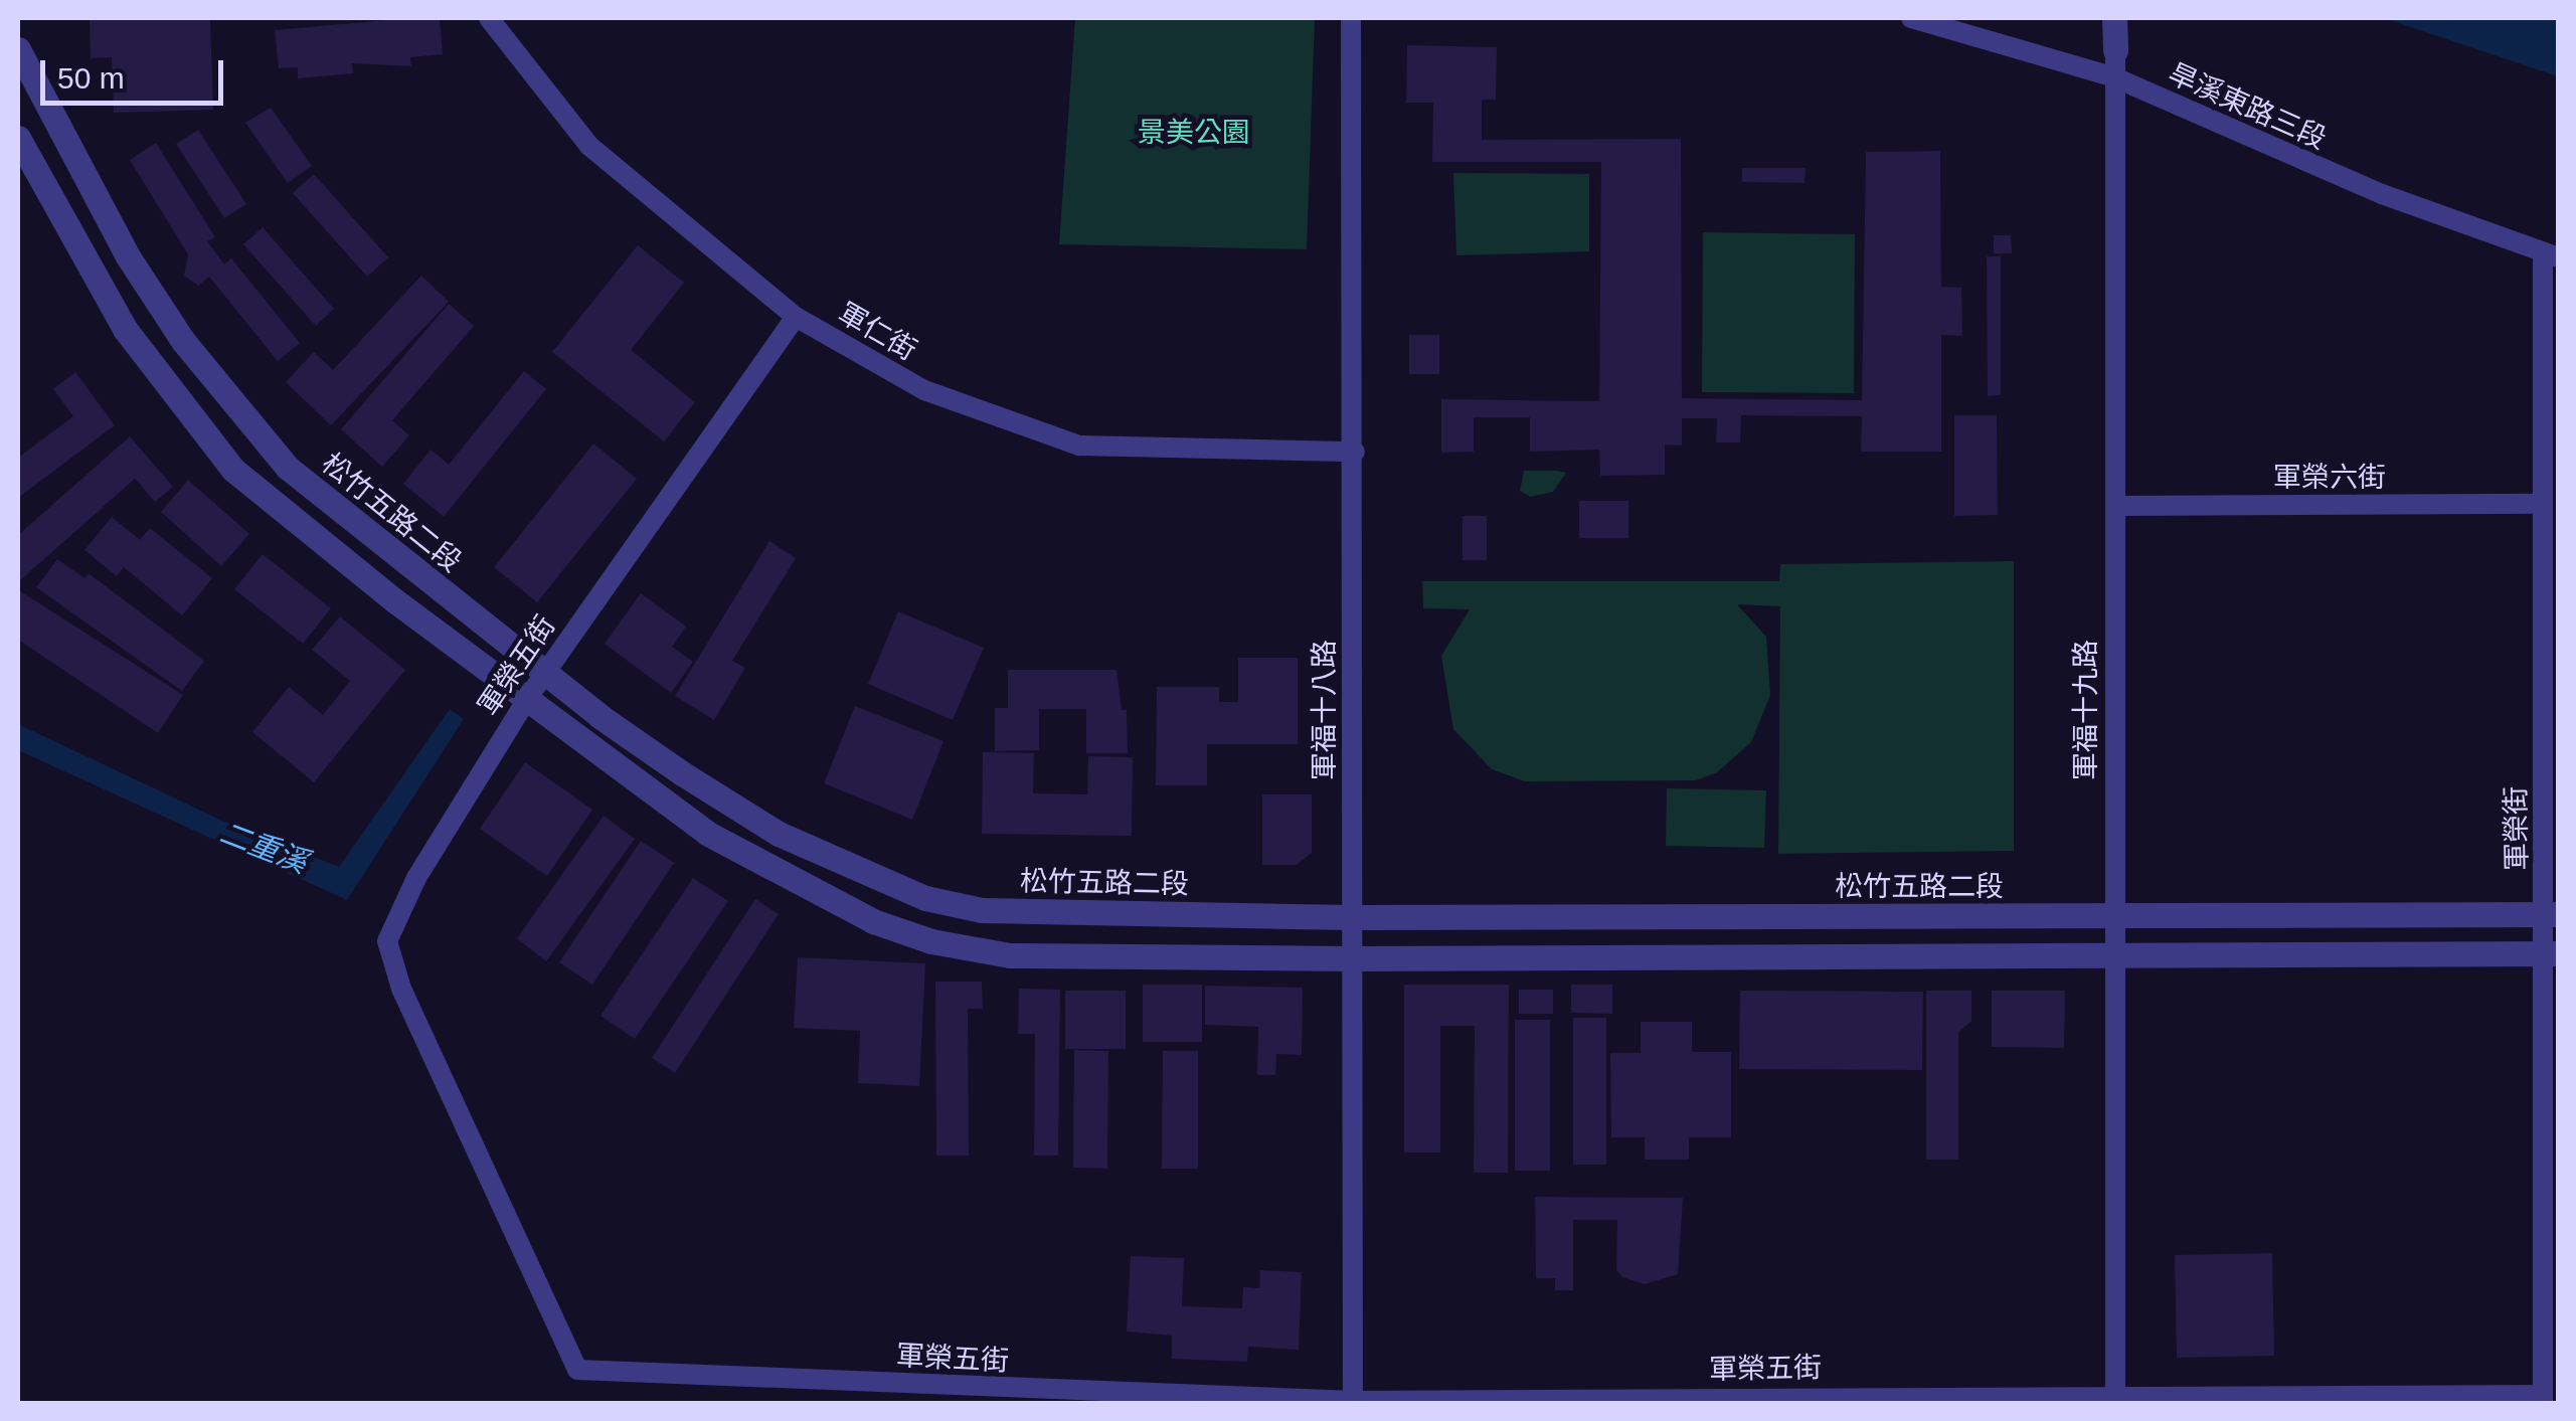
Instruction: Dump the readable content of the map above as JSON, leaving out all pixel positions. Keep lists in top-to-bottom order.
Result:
{
  "streets": {
    "street": [
      "旱溪東路三段",
      "軍仁街",
      "軍榮六街",
      "松竹五路二段",
      "軍榮五街",
      "軍福十八路",
      "軍福十九路",
      "軍榮街"
    ]
  },
  "crossings": [
    ["旱溪東路三段", "軍福十九路"],
    ["旱溪東路三段", "軍榮街"],
    ["軍仁街", "軍榮五街"],
    ["軍仁街", "軍福十八路"],
    ["軍榮六街", "軍福十九路"],
    ["軍榮六街", "軍榮街"],
    ["松竹五路二段", "軍榮五街"],
    ["松竹五路二段", "軍福十八路"],
    ["松竹五路二段", "軍福十九路"],
    ["松竹五路二段", "軍榮街"],
    ["軍榮五街", "軍福十八路"],
    ["軍榮五街", "軍福十九路"],
    ["軍榮五街", "軍榮街"]
  ],
  "water": ["二重溪"],
  "parks": ["景美公園"],
  "scale_bar": "50 m"
}
